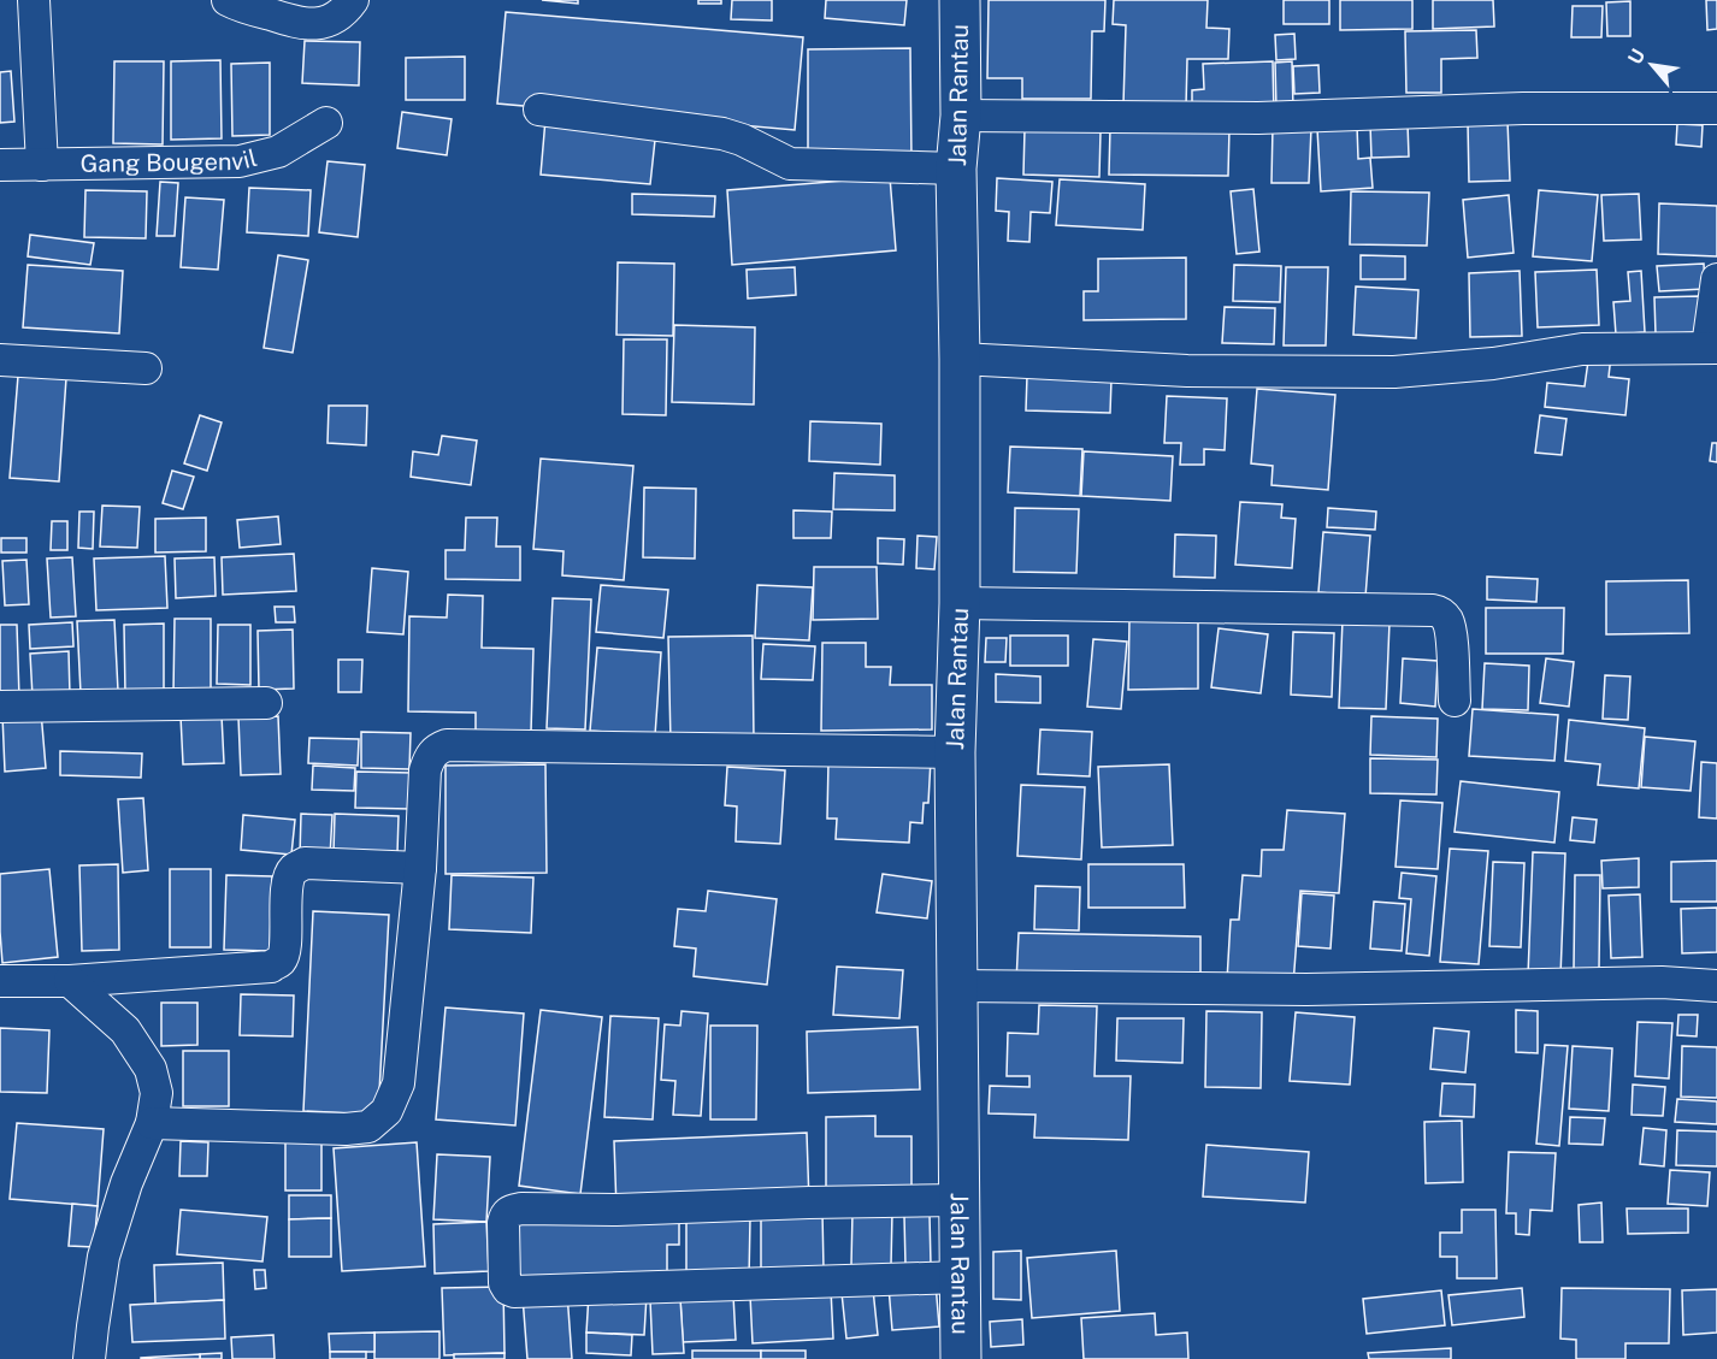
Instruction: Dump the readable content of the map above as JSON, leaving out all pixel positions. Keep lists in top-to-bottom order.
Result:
{
  "streets": {
    "main road": ["Jalan Rantau"],
    "street": ["Gang Bougenvil"]
  },
  "north": "top left"
}
